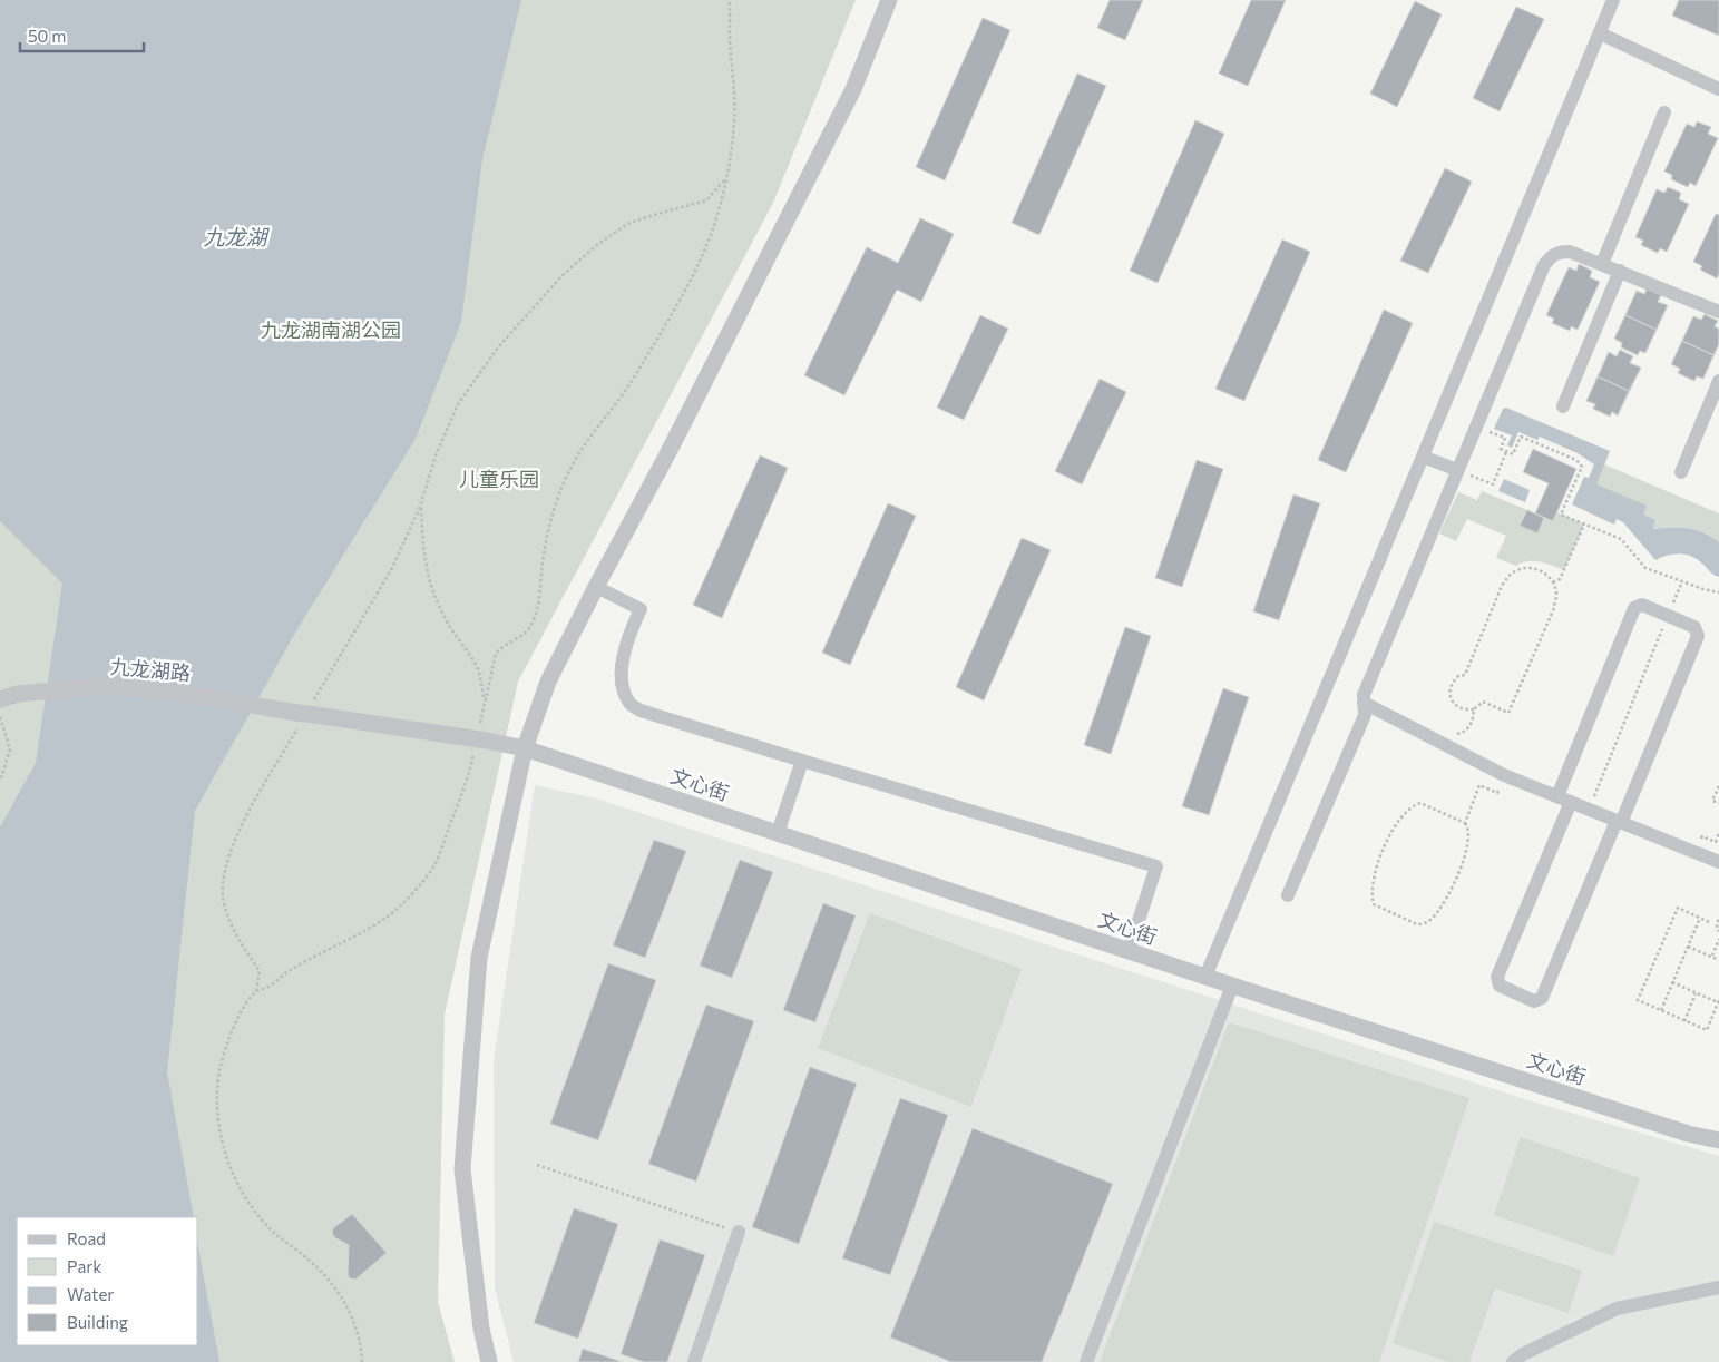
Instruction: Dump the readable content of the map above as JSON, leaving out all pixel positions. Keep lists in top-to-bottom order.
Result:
{
  "streets": {
    "street": ["九龙湖路", "文心街"]
  },
  "crossings": [
    ["九龙湖路", "文心街"]
  ],
  "water": ["九龙湖"],
  "parks": ["九龙湖南湖公园", "儿童乐园"],
  "legend": [
    "Road",
    "Park",
    "Water",
    "Building"
  ],
  "scale_bar": "50 m"
}
